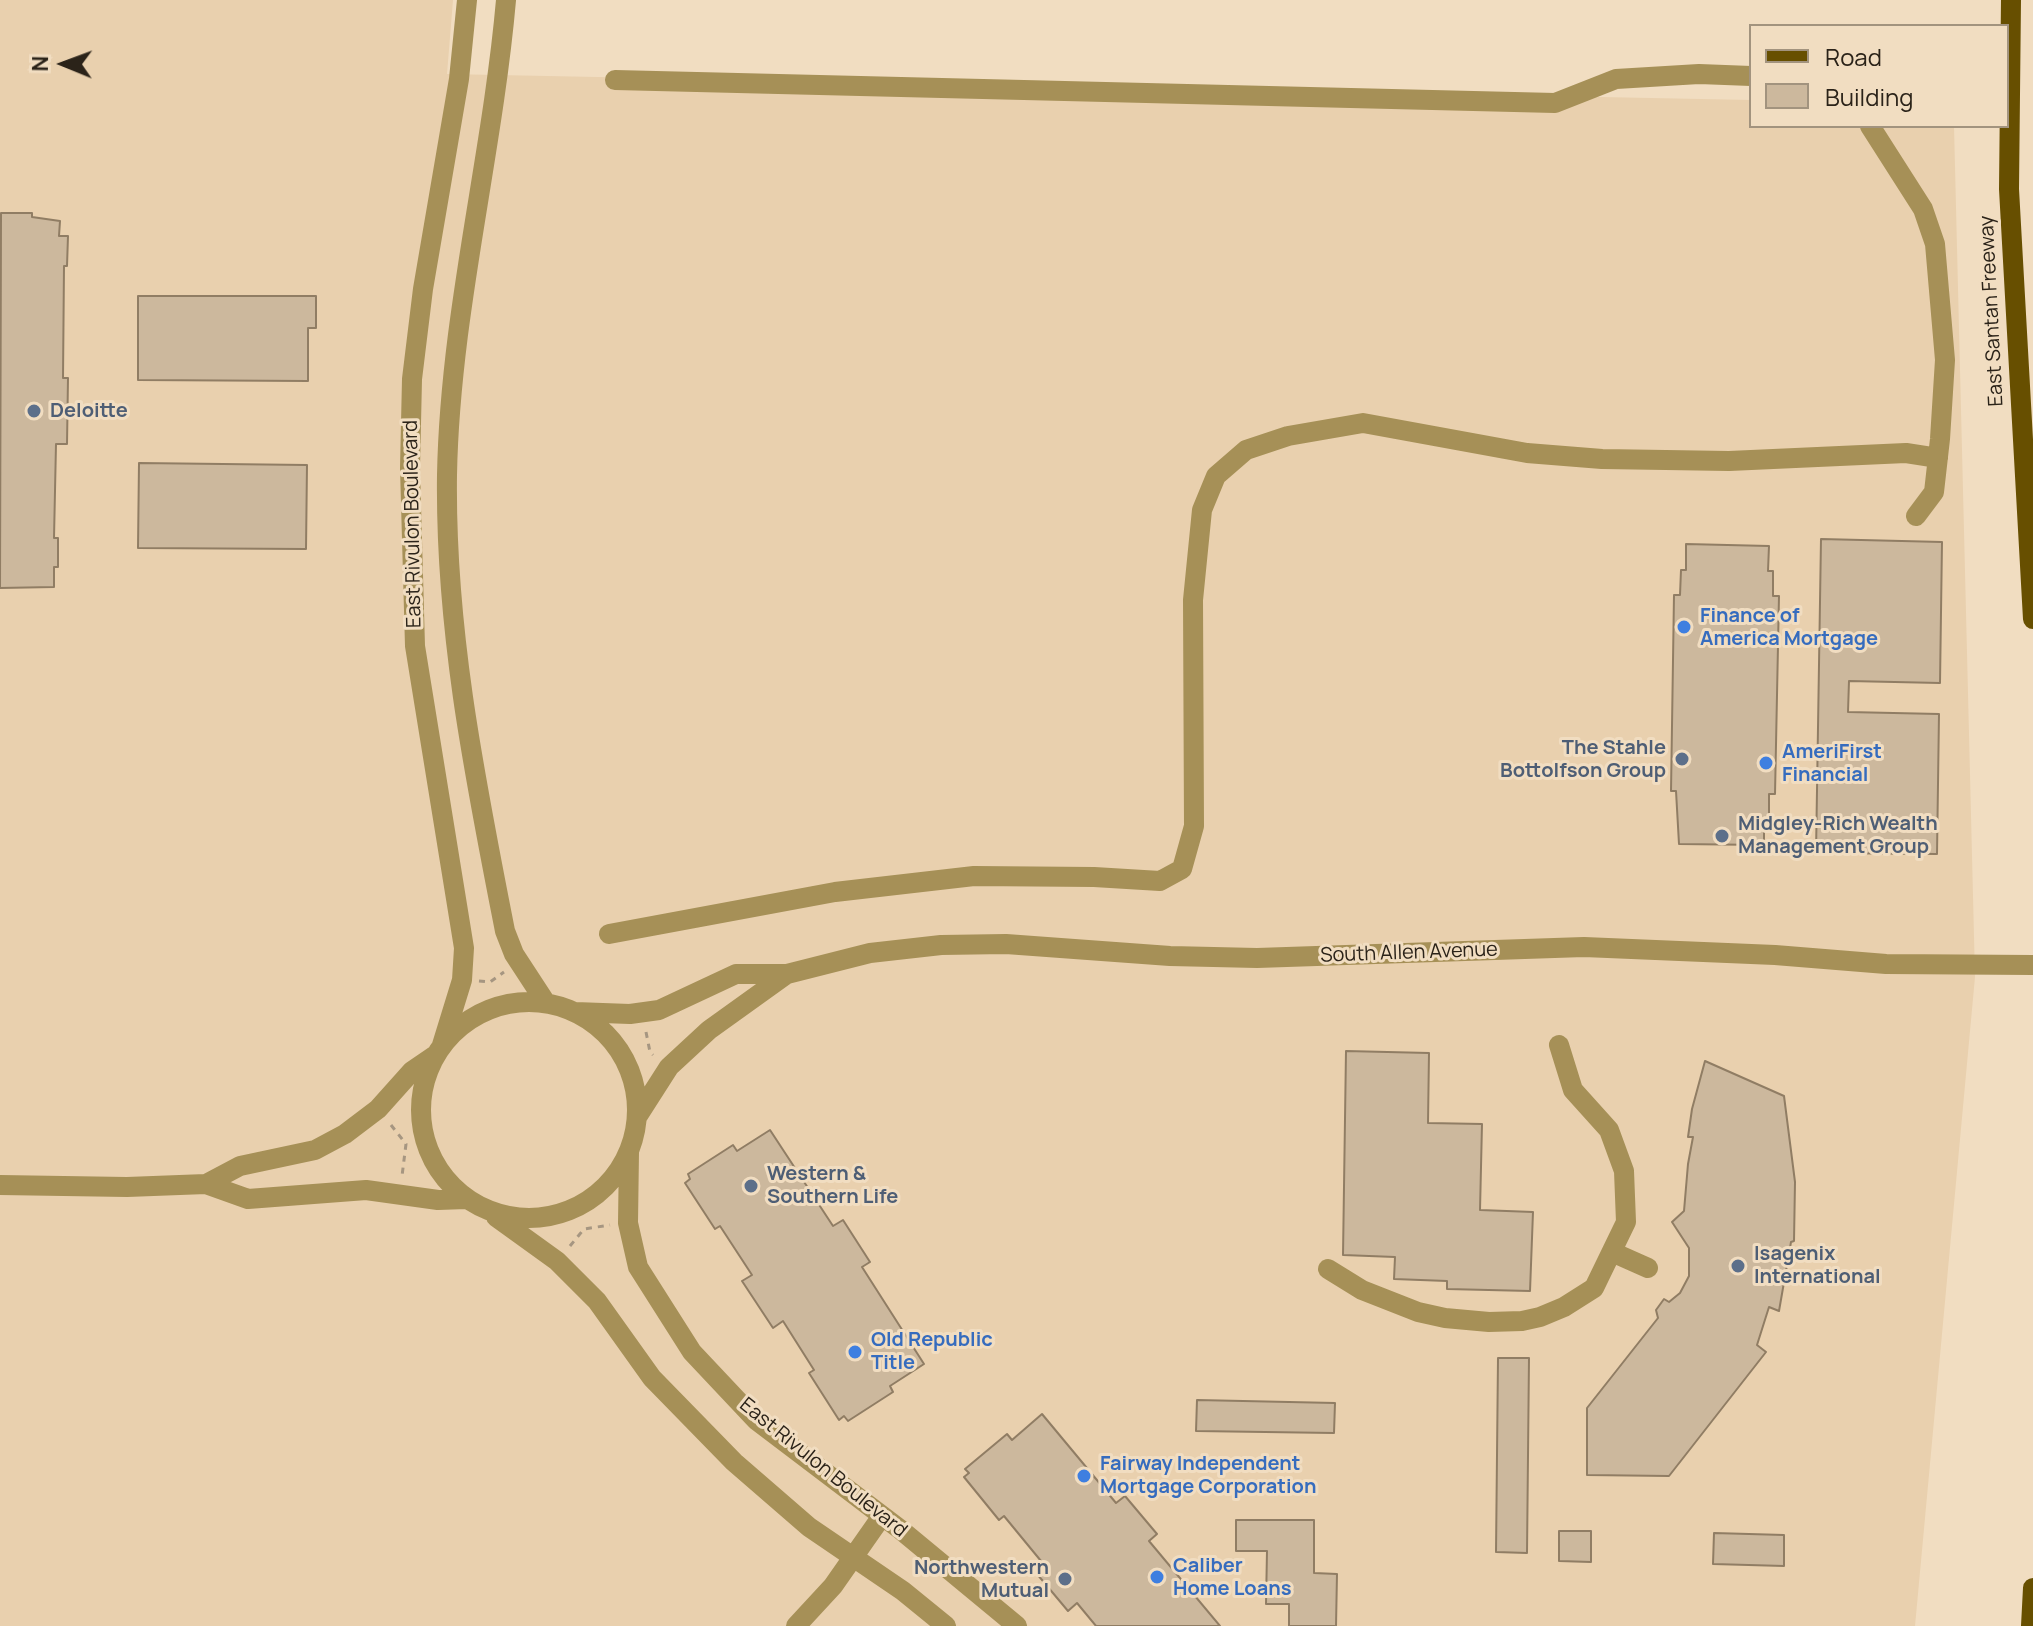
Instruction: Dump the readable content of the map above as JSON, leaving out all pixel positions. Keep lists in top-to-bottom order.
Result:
{
  "streets": {
    "main road": ["East Santan Freeway"],
    "street": ["East Rivulon Boulevard", "South Allen Avenue"]
  },
  "crossings": [
    ["East Rivulon Boulevard", "South Allen Avenue"]
  ],
  "places": [
    "Deloitte",
    "Finance of America Mortgage",
    "The Stahle Bottolfson Group",
    "AmeriFirst Financial",
    "Midgley-Rich Wealth Management Group",
    "Western & Southern Life",
    "Isagenix International",
    "Old Republic Title",
    "Fairway Independent Mortgage Corporation",
    "Caliber Home Loans",
    "Northwestern Mutual"
  ],
  "legend": ["Road", "Building"],
  "north": "left"
}
